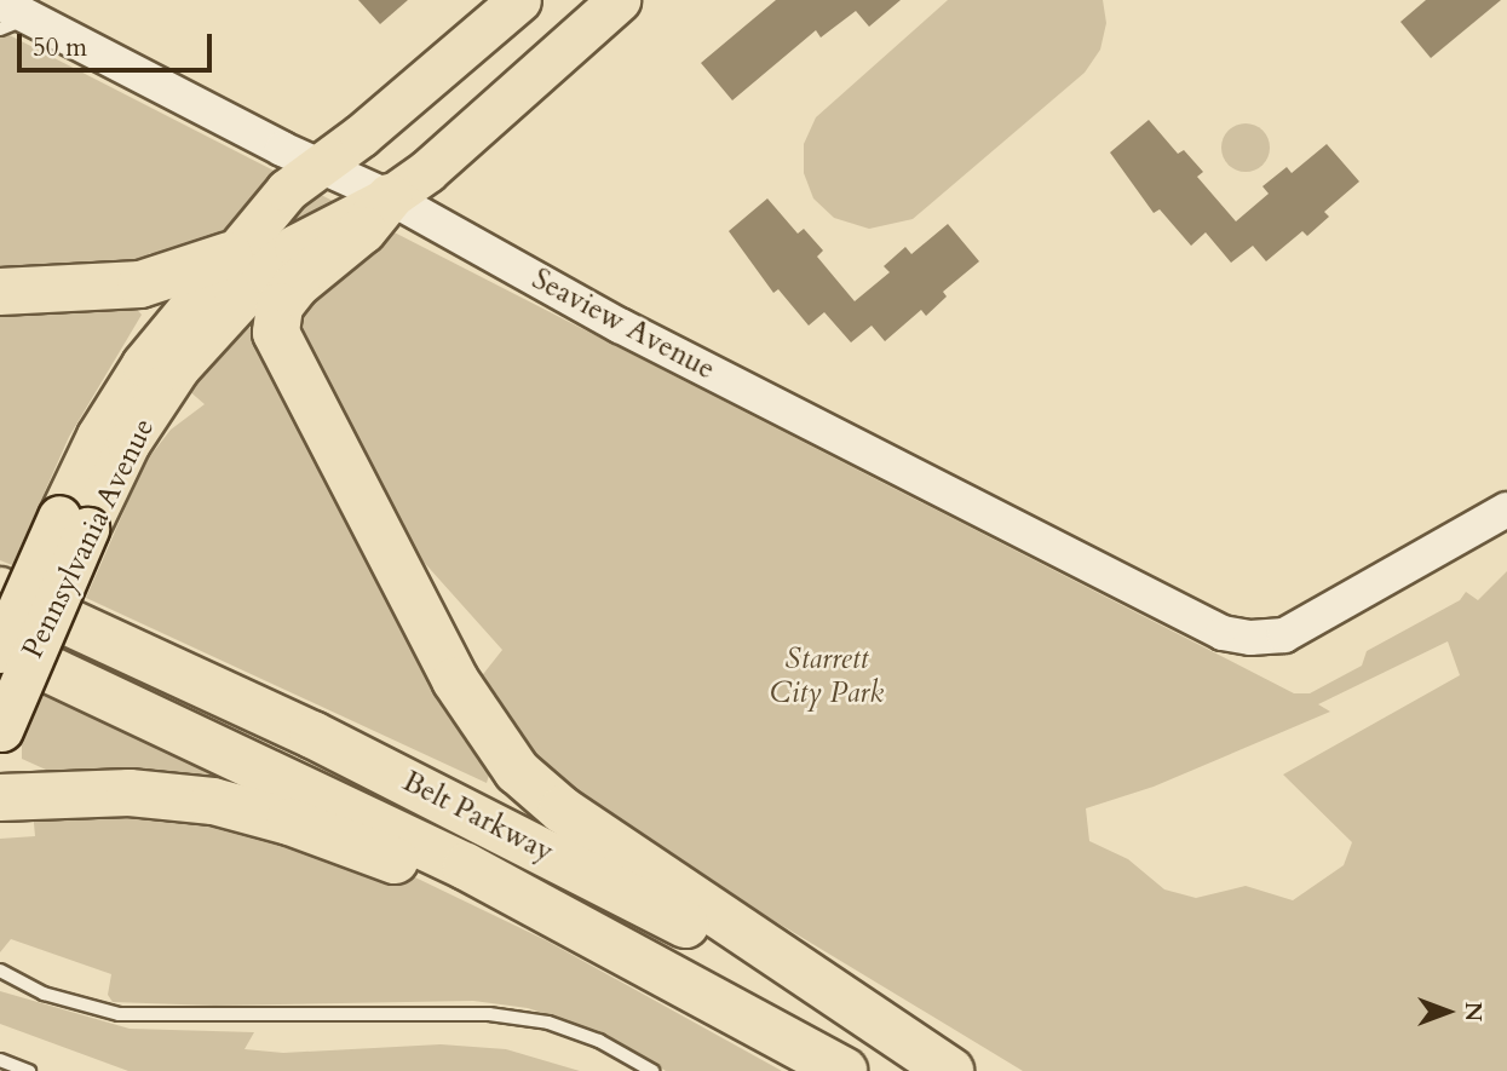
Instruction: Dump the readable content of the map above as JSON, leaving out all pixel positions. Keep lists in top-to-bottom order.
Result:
{
  "streets": {
    "highway": ["Belt Parkway"],
    "main road": ["Pennsylvania Avenue"],
    "street": ["Seaview Avenue"]
  },
  "crossings": [
    ["Seaview Avenue", "Pennsylvania Avenue"],
    ["Pennsylvania Avenue", "Belt Parkway"]
  ],
  "parks": ["Starrett City Park"],
  "scale_bar": "50 m",
  "north": "right"
}
